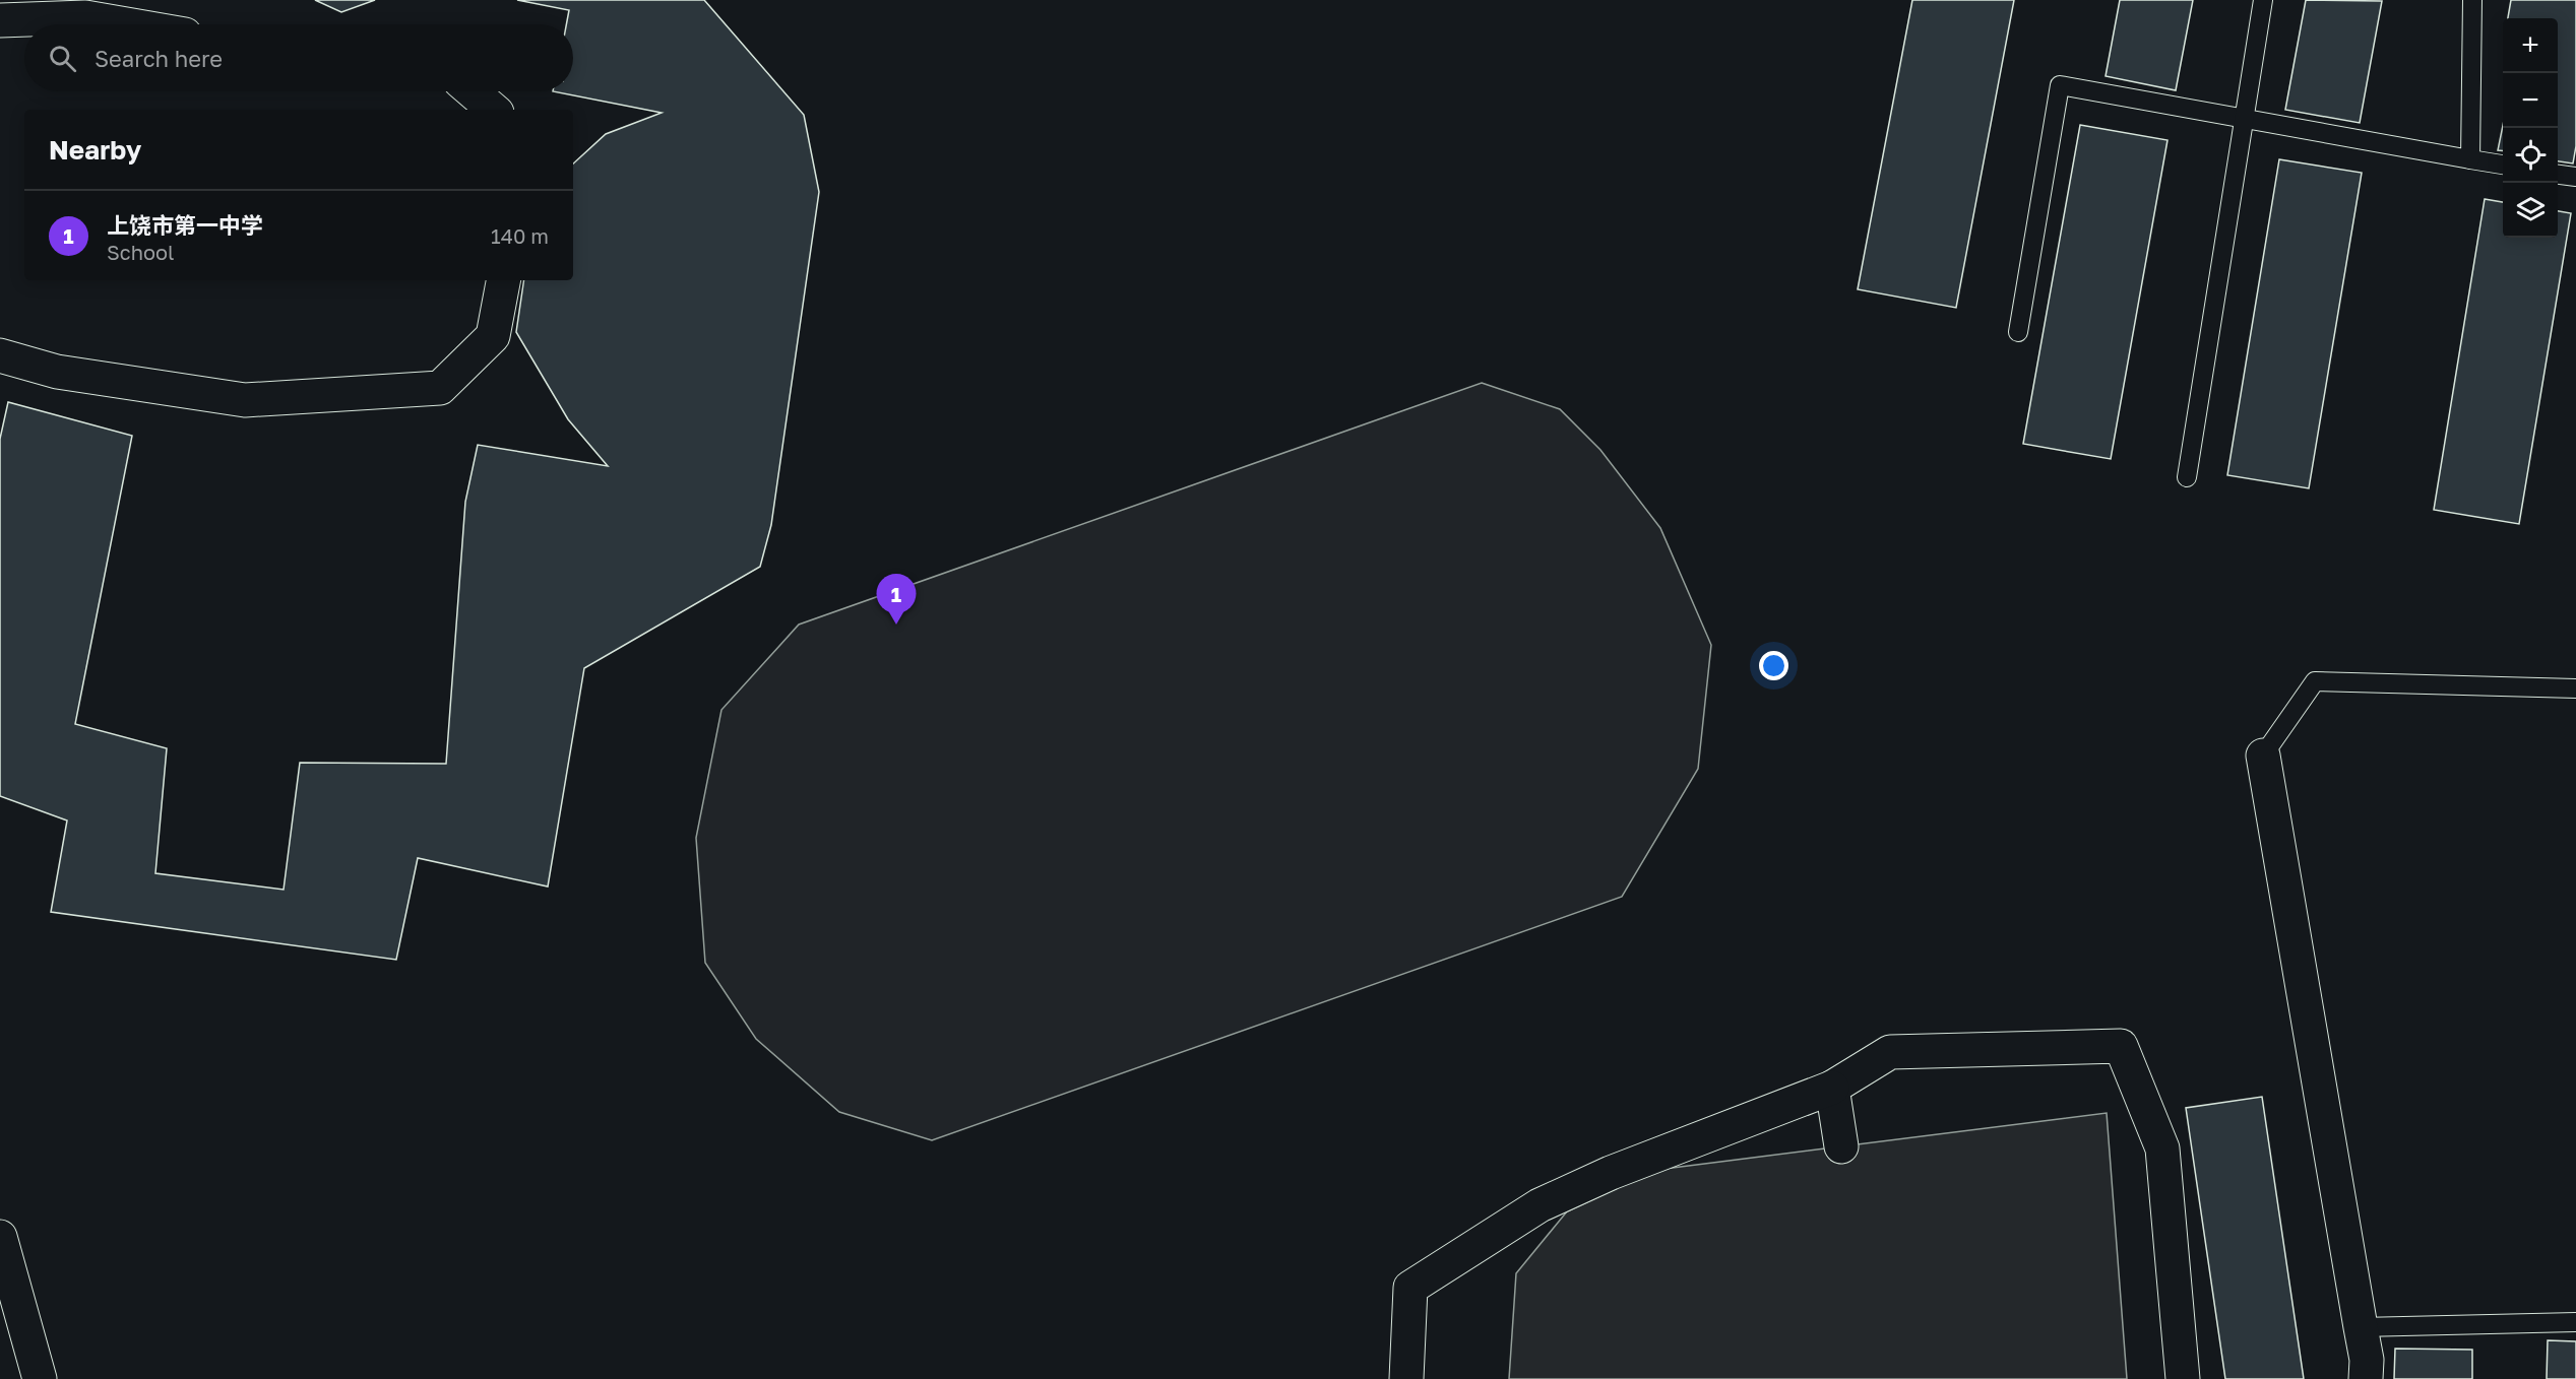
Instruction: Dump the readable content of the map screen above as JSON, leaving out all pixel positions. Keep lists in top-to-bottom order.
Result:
{
  "page": {
    "map_buttons": ["+", "−"],
    "search": "Search here",
    "heading": "Nearby",
    "list": [
      {
        "mark": "1",
        "name": "上饶市第一中学",
        "note": "School",
        "value": "140 m"
      }
    ],
    "pins": "1"
  }
}
